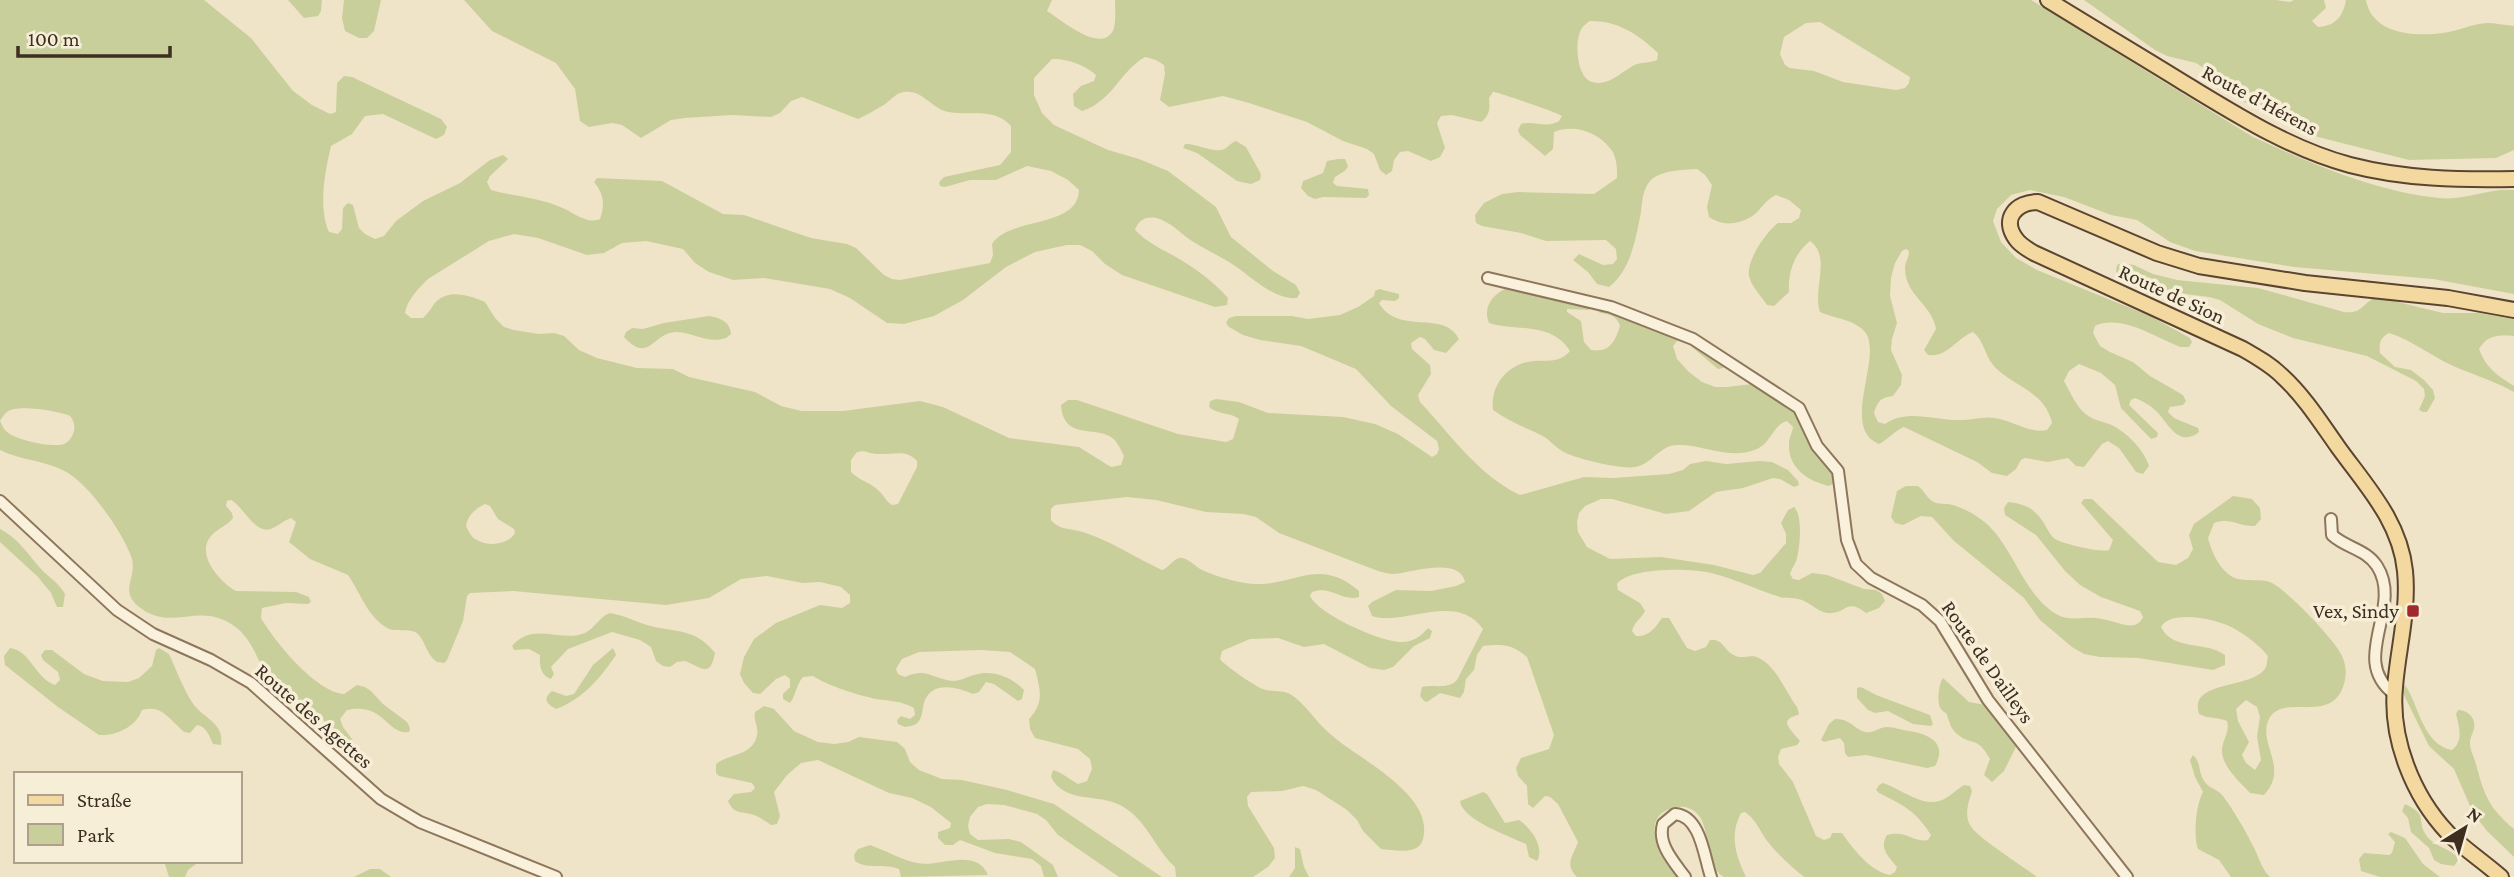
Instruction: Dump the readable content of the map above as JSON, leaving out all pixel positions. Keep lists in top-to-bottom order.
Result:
{
  "streets": {
    "main road": ["Route d'Hérens", "Route de Sion"],
    "street": ["Route de Dailleys", "Route des Agettes"]
  },
  "places": {
    "transit": ["Vex, Sindy"]
  },
  "legend": ["Straße", "Park"],
  "scale_bar": "100 m",
  "north": "top right"
}
